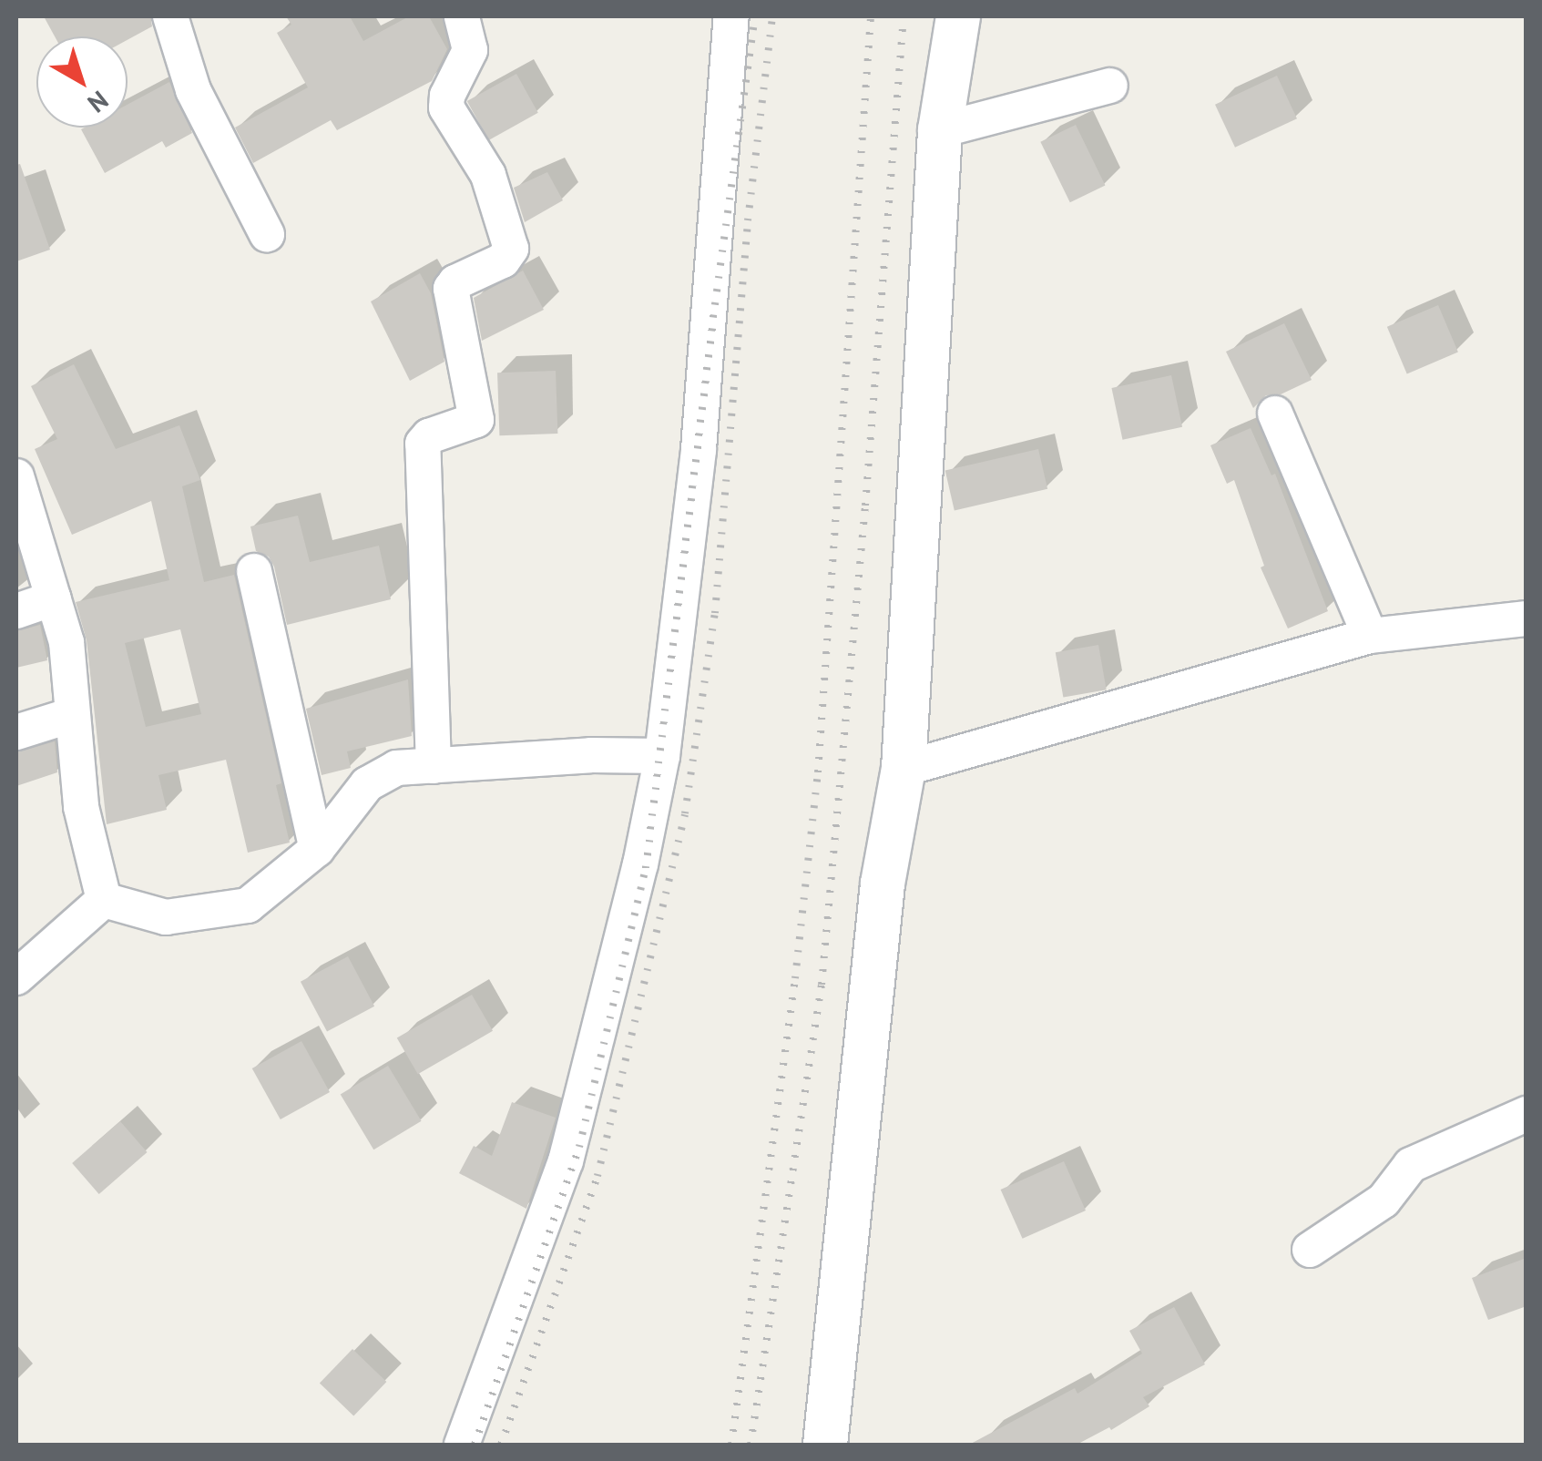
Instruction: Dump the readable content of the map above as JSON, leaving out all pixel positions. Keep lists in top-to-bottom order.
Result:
{
  "north": "bottom right"
}
